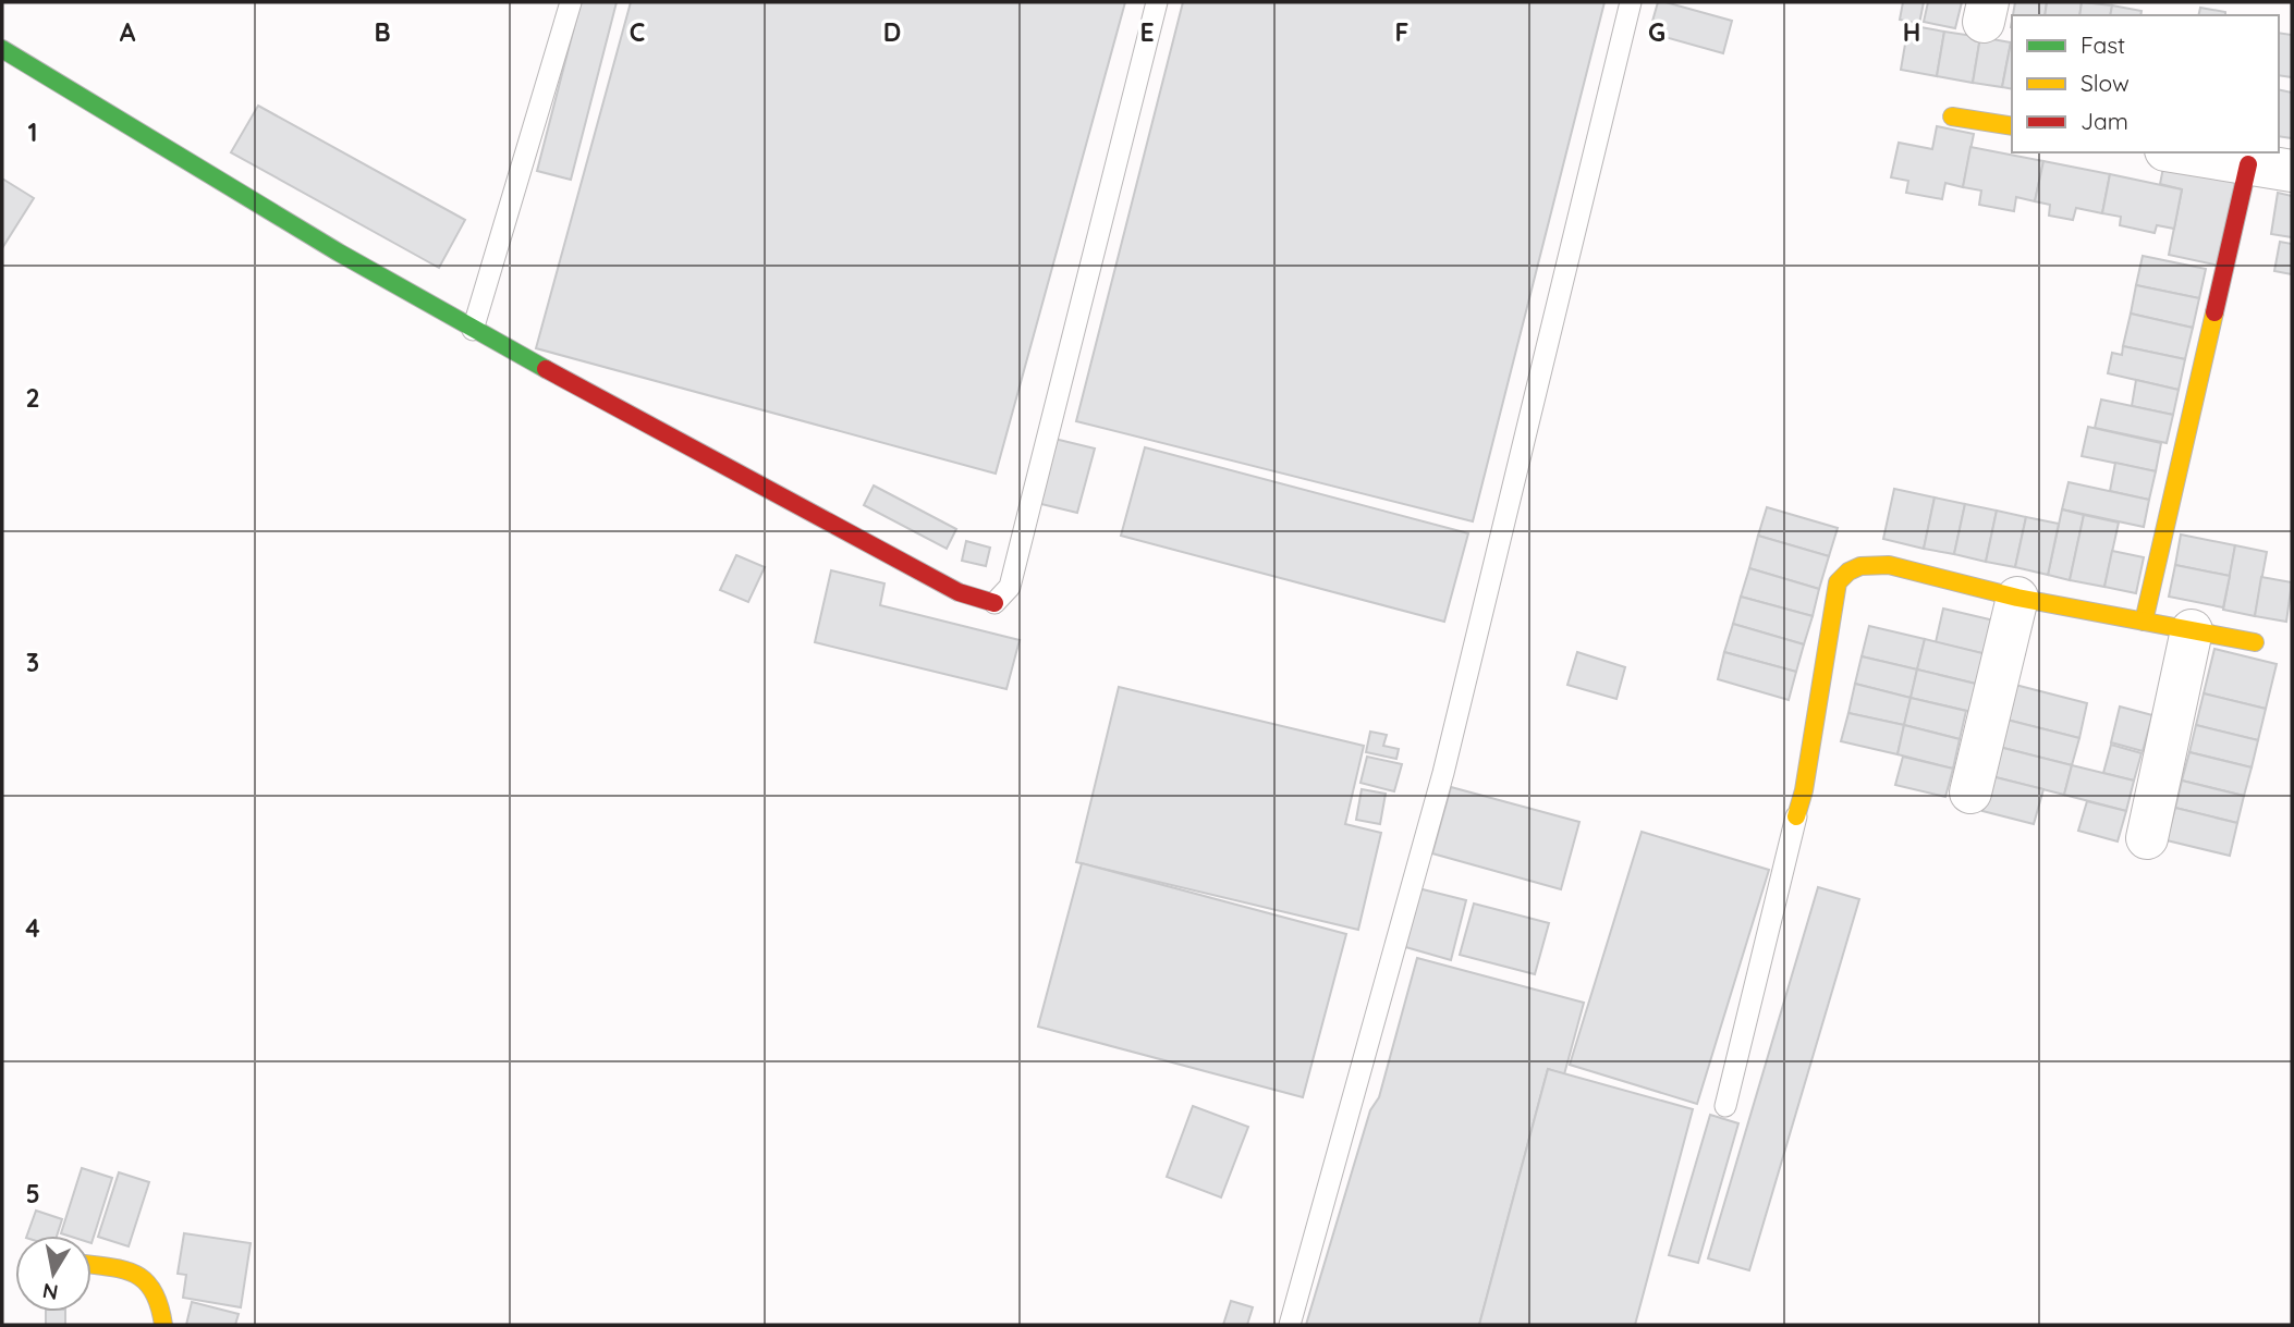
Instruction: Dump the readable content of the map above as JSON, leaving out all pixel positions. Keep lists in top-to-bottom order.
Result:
{
  "legend": ["Fast", "Slow", "Jam"],
  "north": "bottom",
  "grid": {
    "columns": [
      "A",
      "B",
      "C",
      "D",
      "E",
      "F",
      "G",
      "H"
    ],
    "rows": [
      "1",
      "2",
      "3",
      "4",
      "5"
    ]
  }
}
